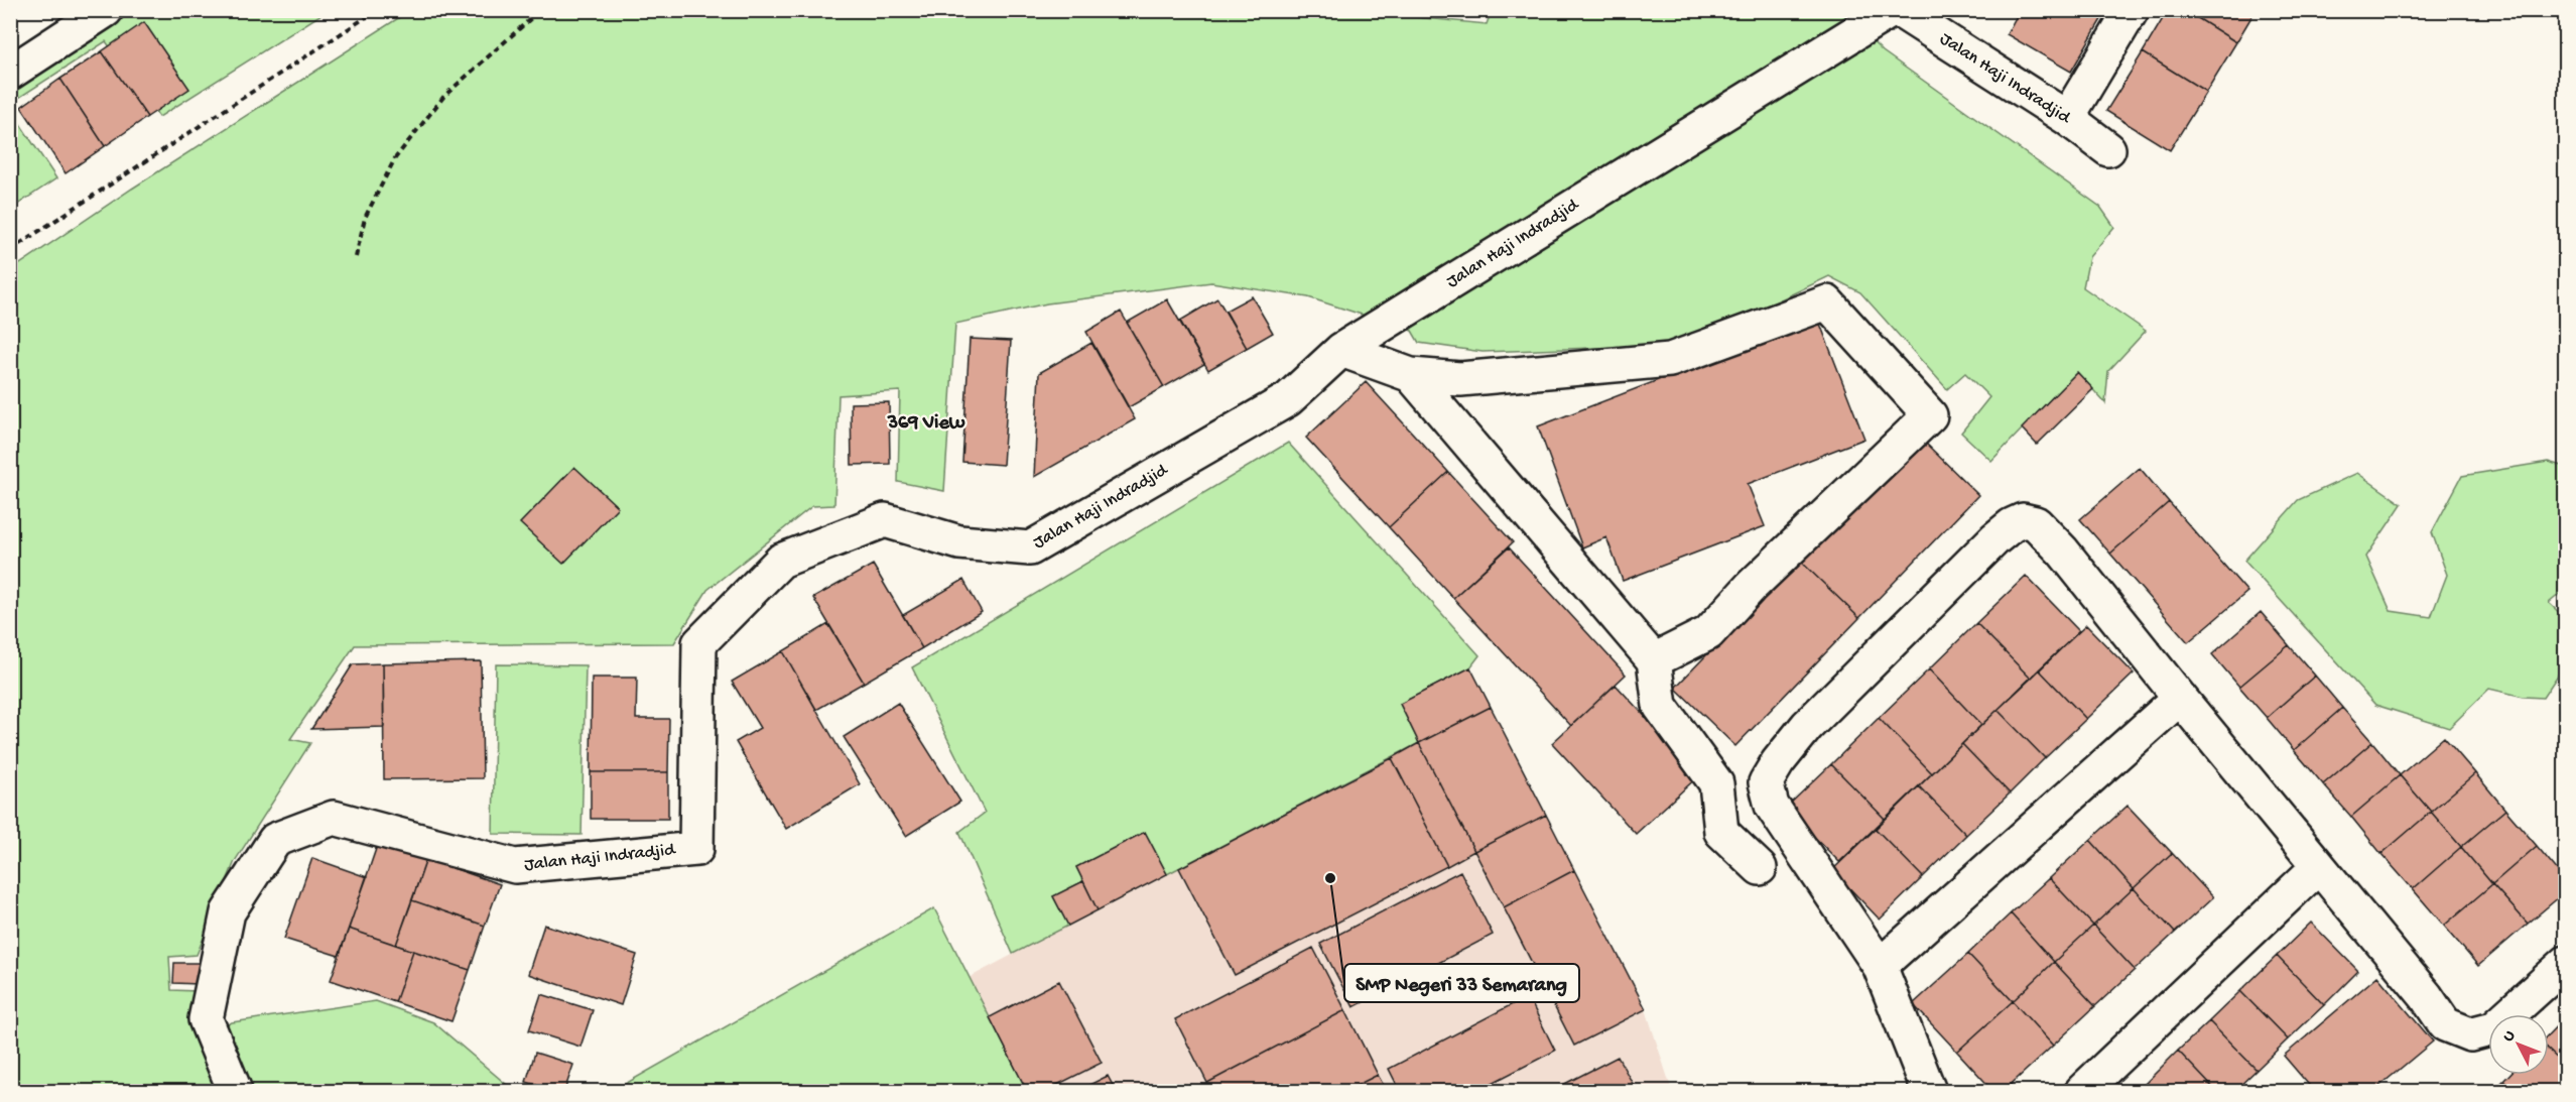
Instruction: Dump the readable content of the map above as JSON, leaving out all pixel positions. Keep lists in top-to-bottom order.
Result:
{
  "streets": {
    "street": ["Jalan Haji Indradjid"]
  },
  "districts": ["369 View"],
  "places": ["SMP Negeri 33 Semarang"],
  "north": "top left"
}
